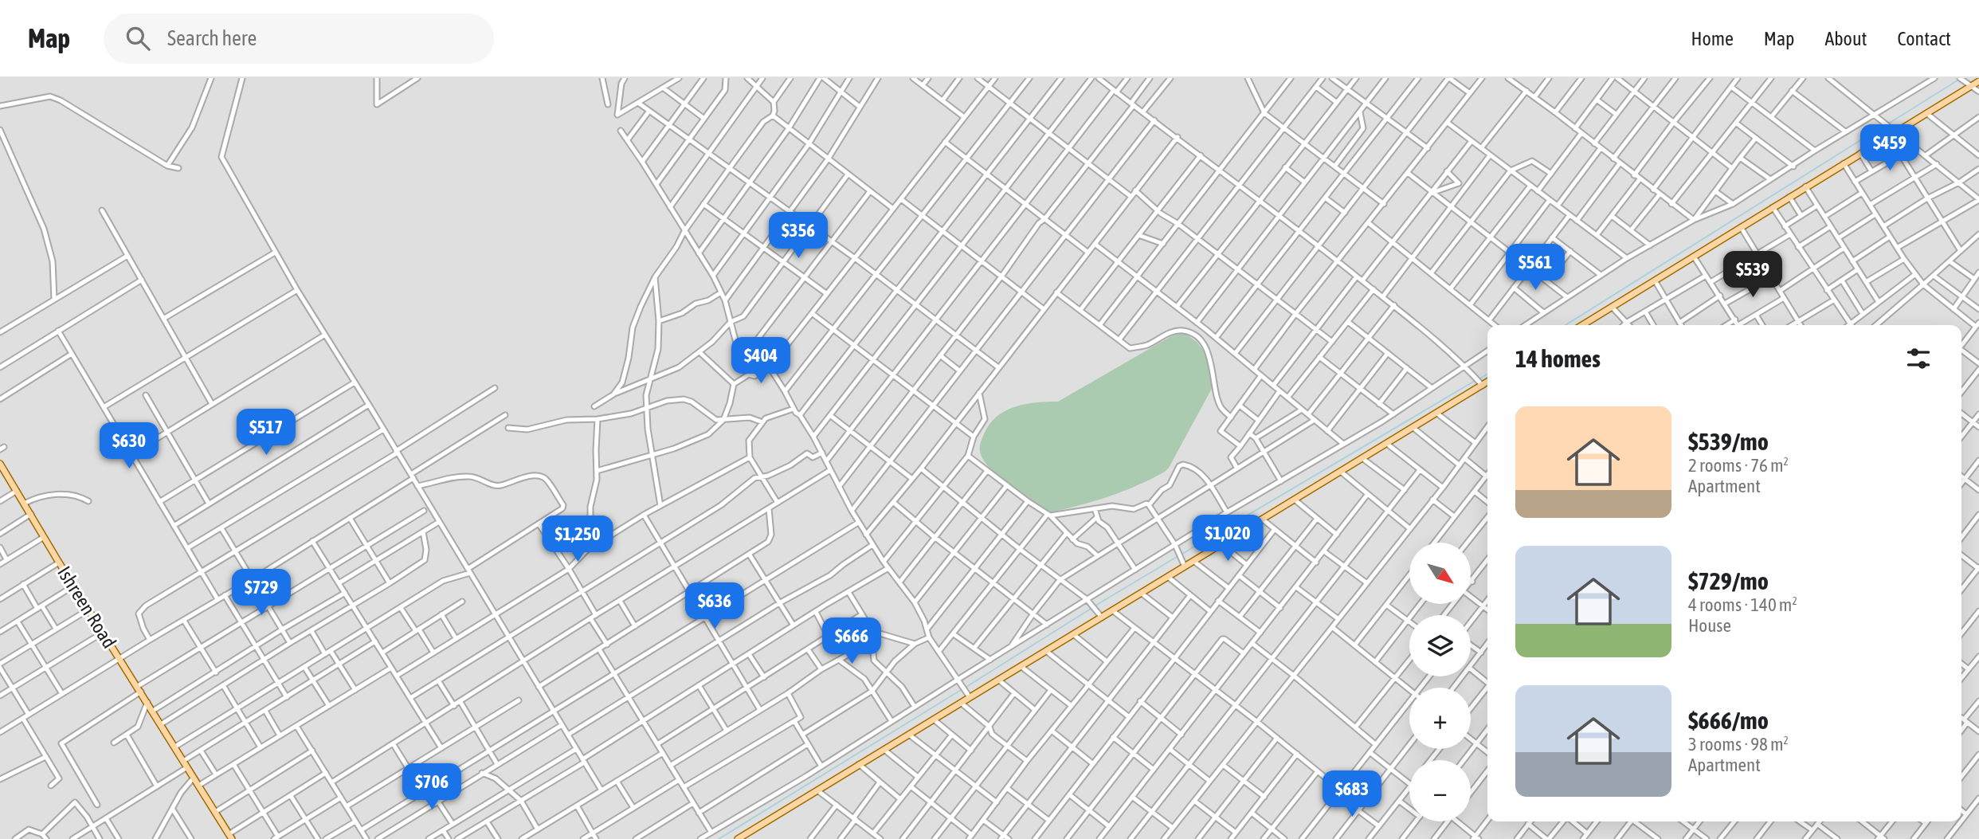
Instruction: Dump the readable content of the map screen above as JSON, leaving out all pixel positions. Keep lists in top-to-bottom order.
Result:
{
  "streets": {
    "main road": ["Ishreen Road"]
  },
  "north": "bottom right",
  "page": {
    "header": "Map",
    "search": "Search here",
    "nav": [
      "Home",
      "Map",
      "About",
      "Contact"
    ],
    "price": [
      "$459",
      "$356",
      "$561",
      "$539",
      "$404",
      "$517",
      "$630",
      "$1,020",
      "$1,250",
      "$729",
      "$636",
      "$666",
      "$706",
      "$683"
    ],
    "heading": "14 homes",
    "list": [
      {
        "name": "$539/mo",
        "note": "2 rooms · 76 m² · Apartment"
      },
      {
        "name": "$729/mo",
        "note": "4 rooms · 140 m² · House"
      },
      {
        "name": "$666/mo",
        "note": "3 rooms · 98 m² · Apartment"
      }
    ],
    "map_buttons": ["+", "−"]
  }
}
